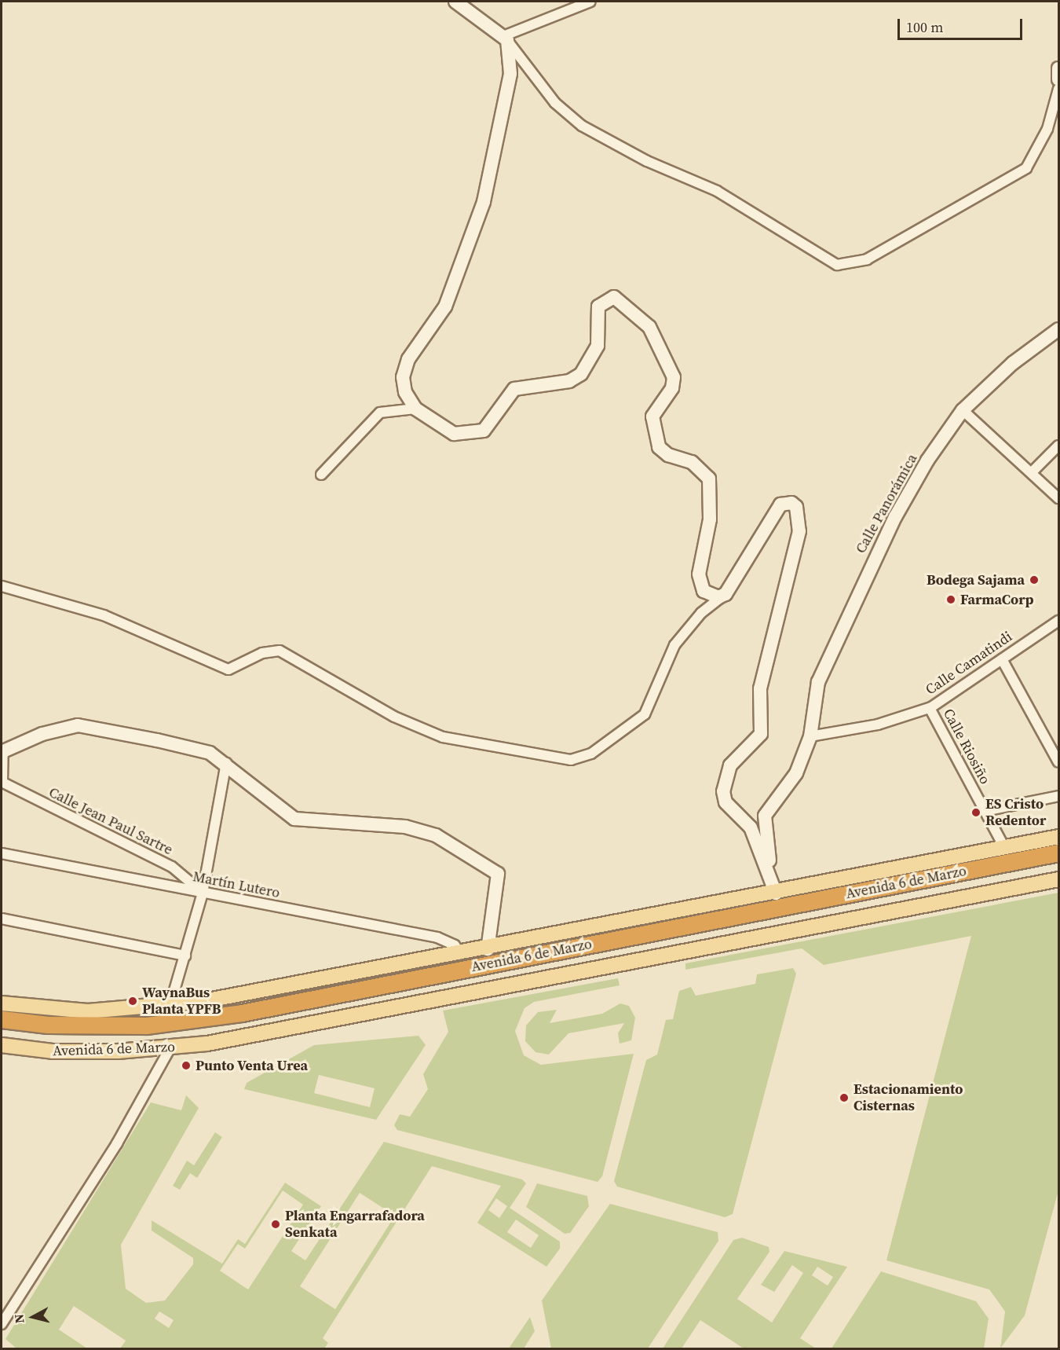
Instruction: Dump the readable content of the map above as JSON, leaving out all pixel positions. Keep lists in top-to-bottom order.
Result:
{
  "streets": {
    "highway": ["Avenida 6 de Marzo"],
    "street": [
      "Calle Panorámica",
      "Calle Camatindi",
      "Calle Riosiño",
      "Calle Jean Paul Sartre",
      "Martín Lutero"
    ]
  },
  "crossings": [
    ["Calle Panorámica", "Calle Camatindi"],
    ["Calle Camatindi", "Calle Riosiño"],
    ["Calle Riosiño", "Avenida 6 de Marzo"],
    ["Calle Jean Paul Sartre", "Martín Lutero"],
    ["Avenida 6 de Marzo", "Martín Lutero"]
  ],
  "places": [
    "Bodega Sajama",
    "FarmaCorp",
    "ES Cristo Redentor",
    "WaynaBus Planta YPFB",
    "Punto Venta Urea",
    "Estacionamiento Cisternas",
    "Planta Engarrafadora Senkata"
  ],
  "scale_bar": "100 m",
  "north": "left"
}
